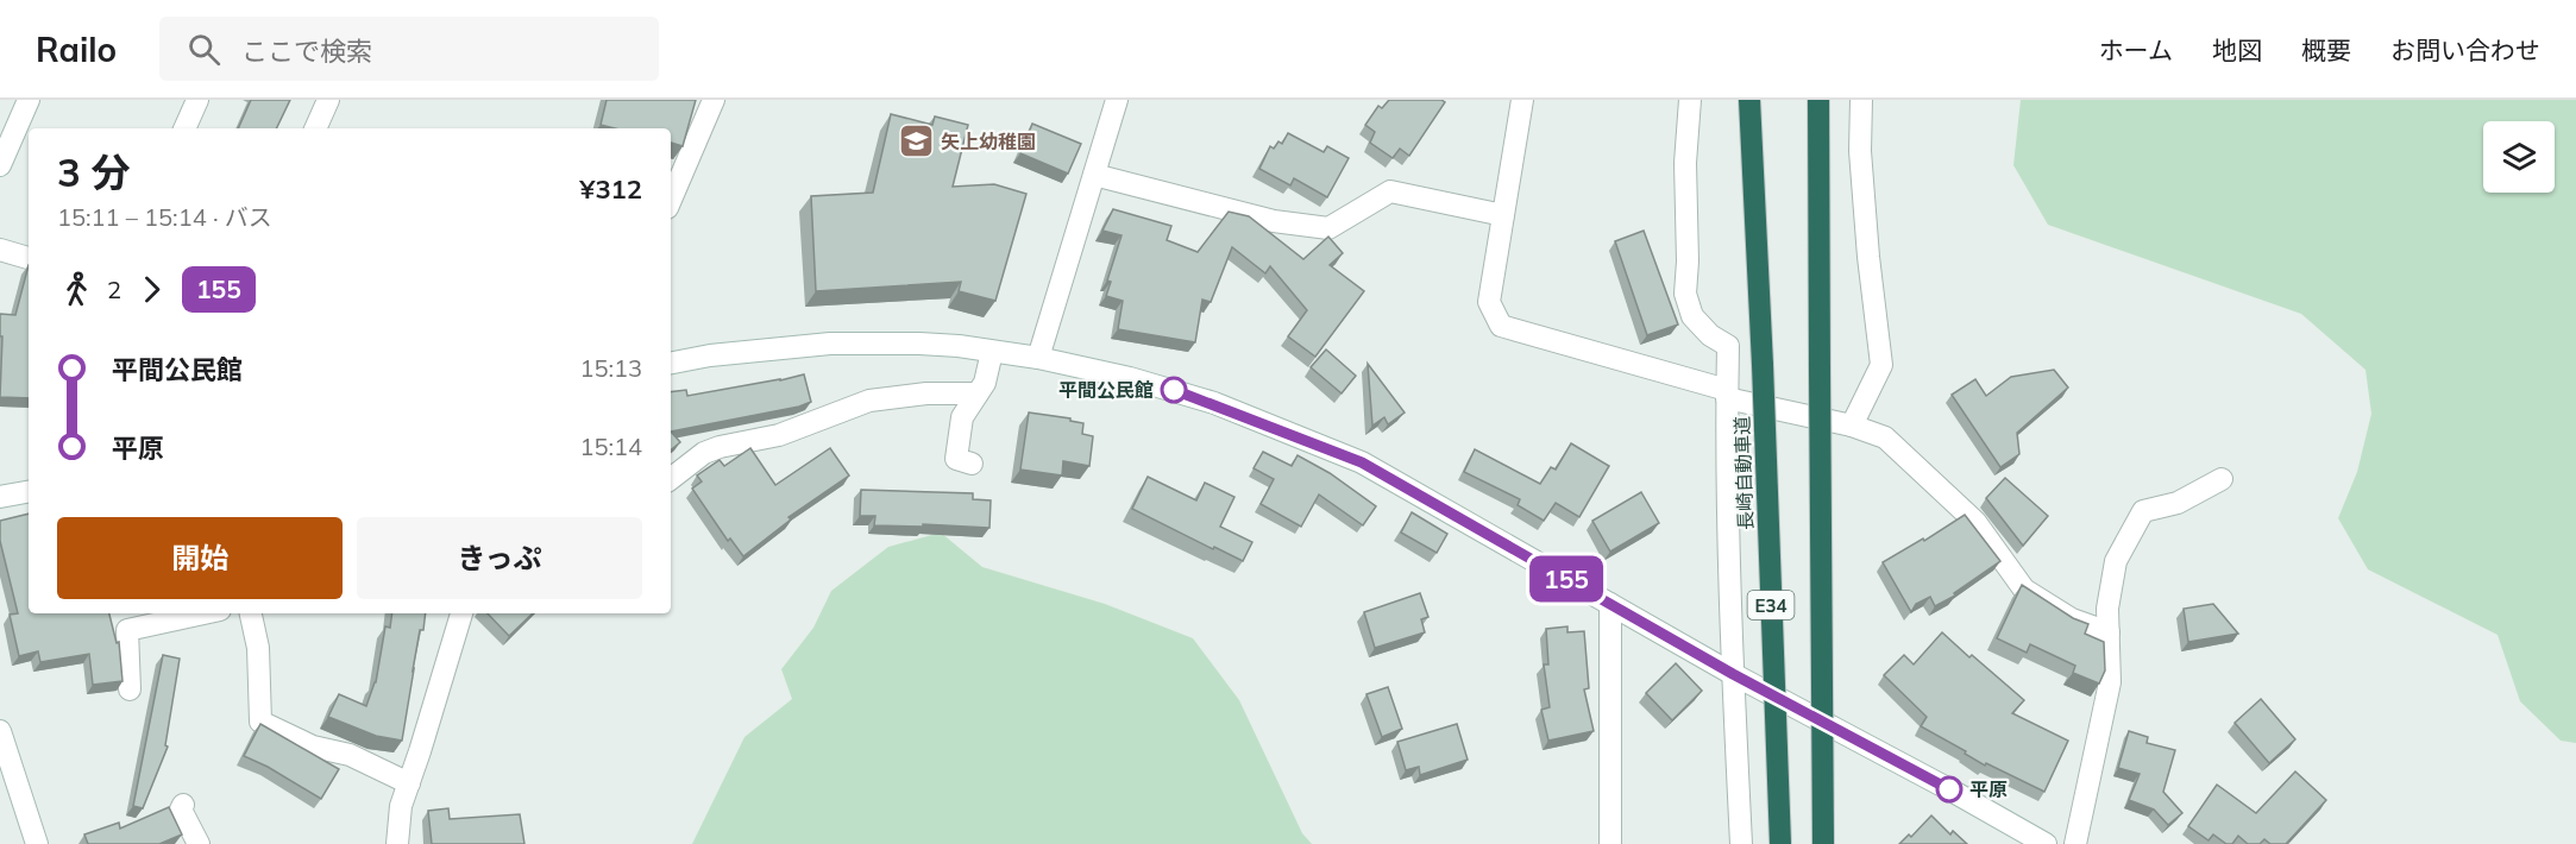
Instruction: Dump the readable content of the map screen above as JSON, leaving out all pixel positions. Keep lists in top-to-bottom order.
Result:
{
  "streets": {
    "highway": ["長崎自動車道", "E34"]
  },
  "places": {
    "school or university": ["矢上幼稚園"],
    "other": ["平間公民館", "平原"]
  },
  "lines": ["bus line 155"],
  "page": {
    "header": "Railo",
    "search": "ここで検索",
    "nav": [
      "ホーム",
      "地図",
      "概要",
      "お問い合わせ"
    ],
    "on_map": "155",
    "heading": ["3 分", "15:11 – 15:14 · バス", "¥312"],
    "legs": ["2", "155"],
    "list": [
      {
        "name": "平間公民館",
        "value": "15:13"
      },
      {
        "name": "平原",
        "value": "15:14"
      }
    ],
    "buttons": ["開始", "きっぷ"]
  }
}
